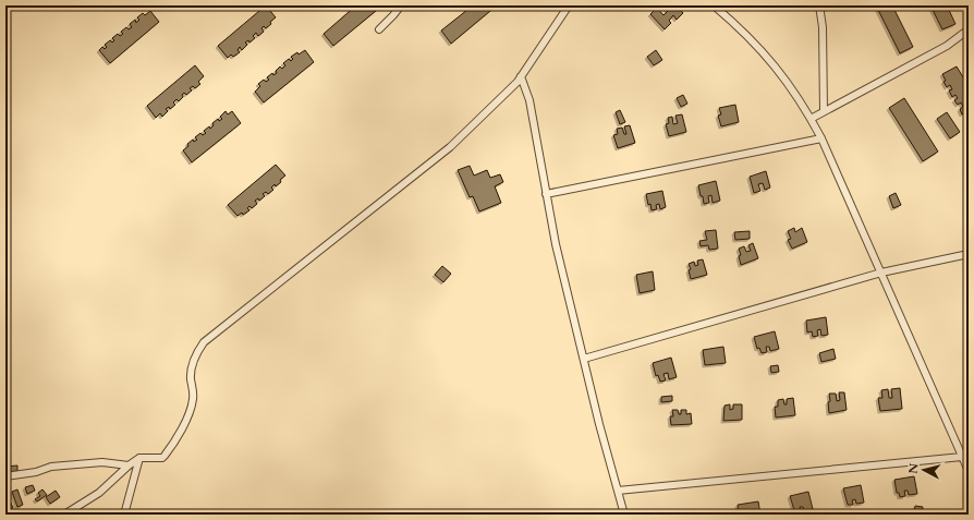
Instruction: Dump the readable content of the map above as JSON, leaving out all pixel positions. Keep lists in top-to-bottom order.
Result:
{
  "north": "left"
}
